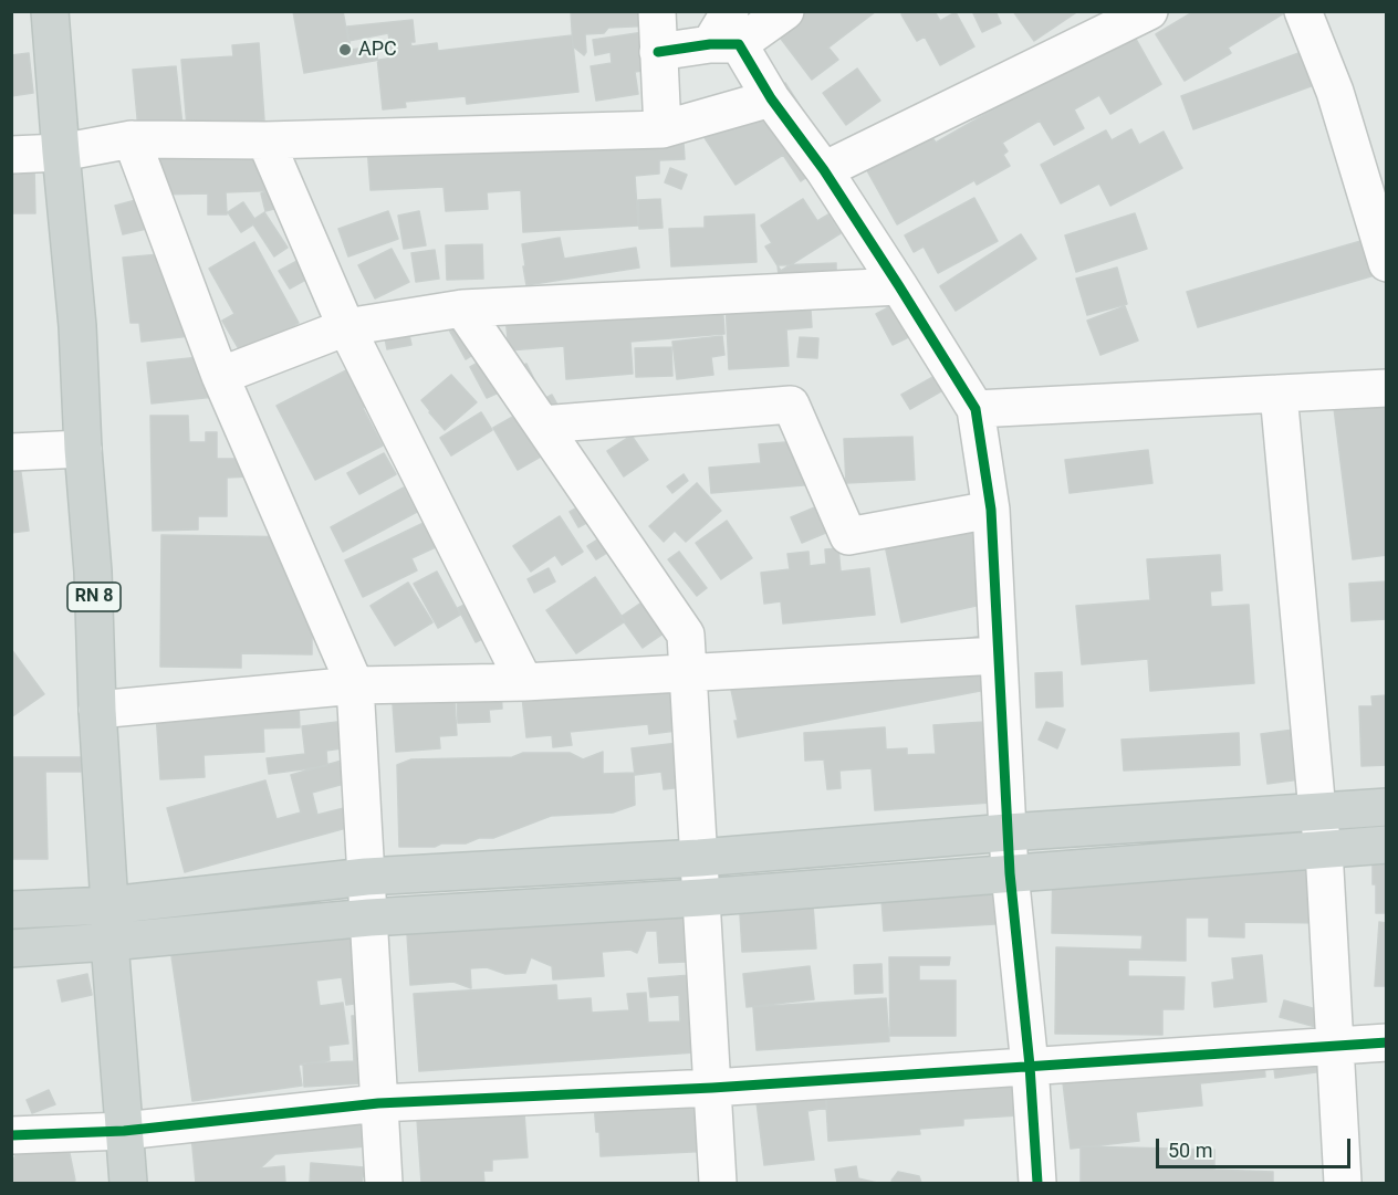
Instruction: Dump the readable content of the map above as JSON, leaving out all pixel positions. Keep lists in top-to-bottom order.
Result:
{
  "streets": {
    "main road": ["RN 8"]
  },
  "places": ["APC"],
  "scale_bar": "50 m"
}
